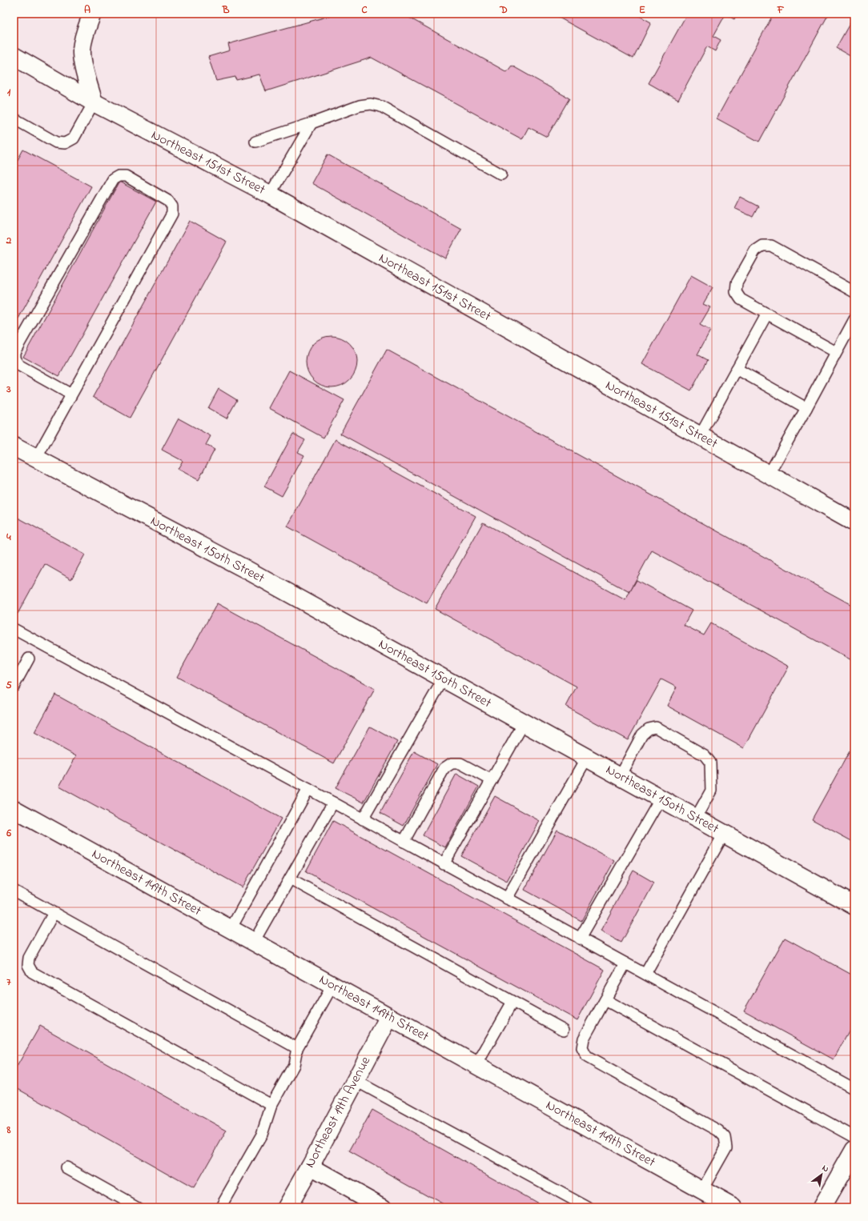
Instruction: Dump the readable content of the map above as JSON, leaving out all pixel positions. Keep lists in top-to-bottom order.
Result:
{
  "streets": {
    "street": [
      "Northeast 151st Street",
      "Northeast 150th Street",
      "Northeast 149th Street",
      "Northeast 19th Avenue"
    ]
  },
  "crossings": [
    ["Northeast 149th Street", "Northeast 19th Avenue"]
  ],
  "north": "top right",
  "grid": {
    "columns": [
      "A",
      "B",
      "C",
      "D",
      "E",
      "F"
    ],
    "rows": [
      "1",
      "2",
      "3",
      "4",
      "5",
      "6",
      "7",
      "8"
    ]
  }
}
